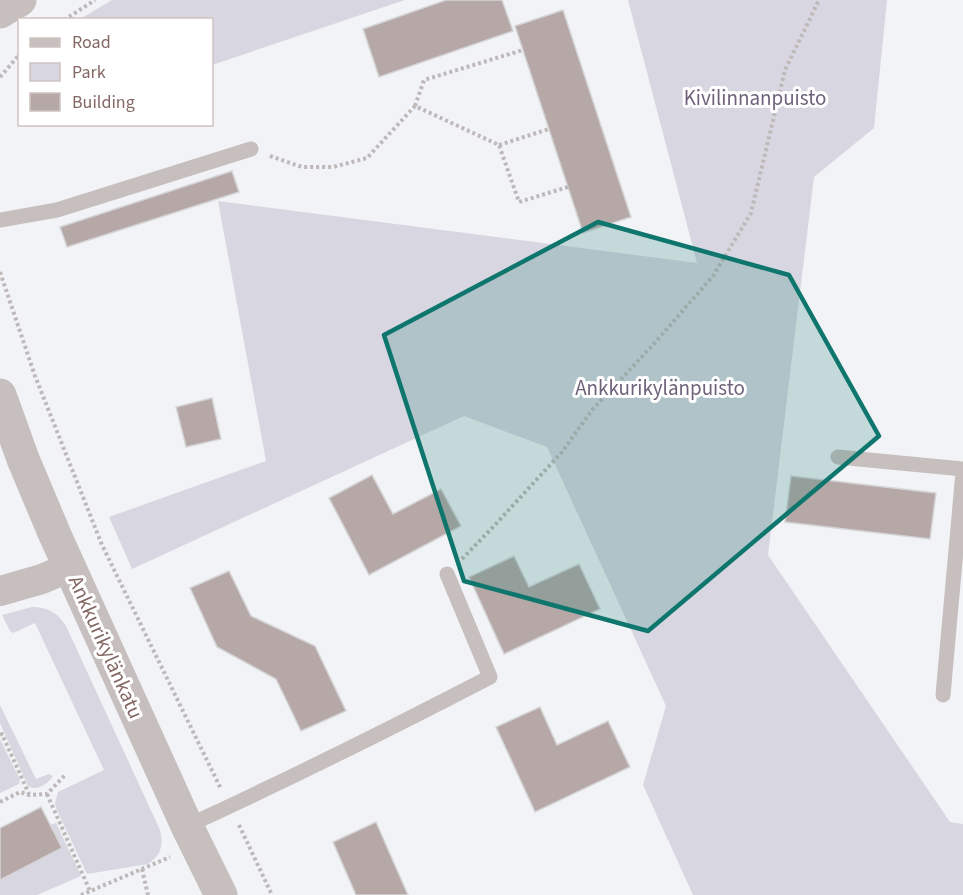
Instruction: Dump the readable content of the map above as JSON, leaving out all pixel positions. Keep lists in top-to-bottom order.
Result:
{
  "streets": {
    "street": ["Ankkurikylänkatu"]
  },
  "parks": ["Kivilinnanpuisto", "Ankkurikylänpuisto"],
  "legend": ["Road", "Park", "Building"]
}
